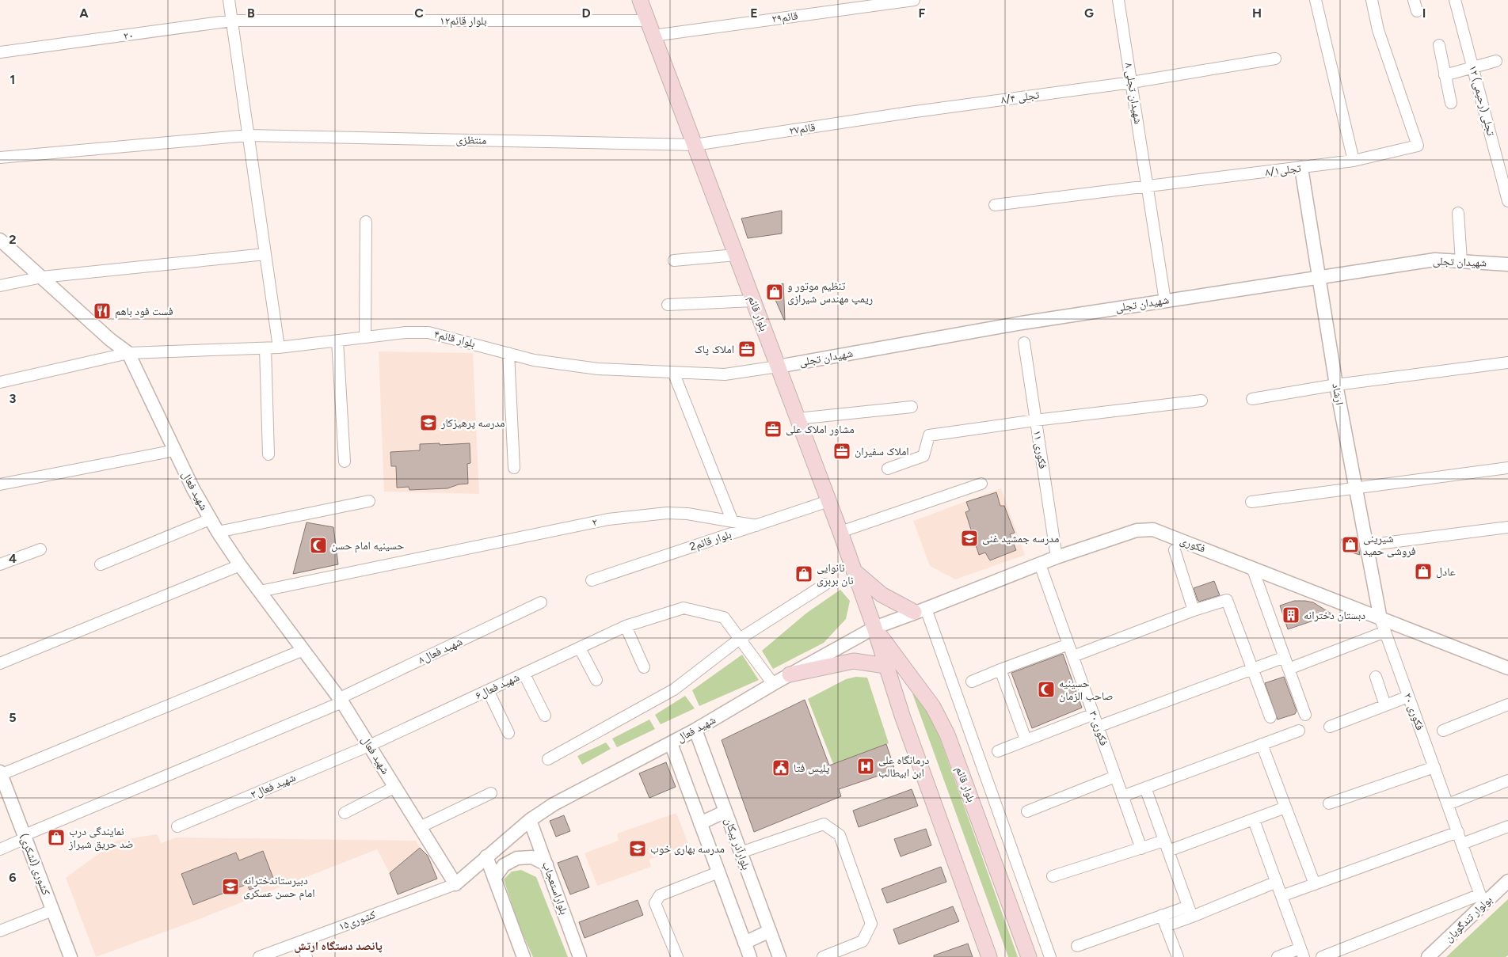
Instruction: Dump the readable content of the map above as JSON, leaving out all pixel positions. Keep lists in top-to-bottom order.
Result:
{
  "streets": {
    "main road": ["بلوار قائم"],
    "street": [
      "قائم۲۹",
      "بلوار قائم۱۲",
      "۲۰",
      "شهیدان تجلی ۸",
      "۸/۴ تجلی",
      "۱۲ تجلی (رحیمی)",
      "قائم۲۷",
      "منتظزی",
      "تجلی۸/۱",
      "شهیدان تجلی",
      "بلوار قائم۴",
      "ارشاد",
      "فکوری ۱۱",
      "شهید فعال",
      "۲",
      "2بلوار قائم",
      "فکوری",
      "شهید فعال۸",
      "شهید فعال۶",
      "فکوری ۲۰",
      "فکوری۳۰",
      "شهید فعال۳",
      "بلوارآذر پیکان",
      "کشوری (لشکری)",
      "بلواراستعجاب",
      "بولوار تندگویان",
      "کشوری۱۵"
    ]
  },
  "crossings": [
    ["قائم۲۹", "بلوار قائم"],
    ["بلوار قائم۱۲", "۲۰"],
    ["بلوار قائم۱۲", "بلوار قائم"],
    ["شهیدان تجلی ۸", "۸/۴ تجلی"],
    ["شهیدان تجلی ۸", "تجلی۸/۱"],
    ["شهیدان تجلی ۸", "شهیدان تجلی"],
    ["۸/۴ تجلی", "قائم۲۷"],
    ["قائم۲۷", "منتظزی"],
    ["قائم۲۷", "بلوار قائم"],
    ["منتظزی", "بلوار قائم"],
    ["تجلی۸/۱", "ارشاد"],
    ["شهیدان تجلی", "بلوار قائم"],
    ["شهیدان تجلی", "بلوار قائم۴"],
    ["شهیدان تجلی", "ارشاد"],
    ["بلوار قائم", "بلوار قائم۴"],
    ["بلوار قائم", "شهید فعال"],
    ["بلوار قائم", "2بلوار قائم"],
    ["بلوار قائم", "فکوری"],
    ["بلوار قائم۴", "شهید فعال"],
    ["ارشاد", "فکوری"],
    ["ارشاد", "فکوری ۲۰"],
    ["فکوری ۱۱", "فکوری"],
    ["شهید فعال", "۲"],
    ["شهید فعال", "فکوری"],
    ["شهید فعال", "شهید فعال۸"],
    ["شهید فعال", "شهید فعال۶"],
    ["شهید فعال", "شهید فعال۳"],
    ["شهید فعال", "بلوارآذر پیکان"],
    ["شهید فعال", "بلواراستعجاب"],
    ["شهید فعال", "کشوری۱۵"],
    ["۲", "2بلوار قائم"],
    ["فکوری", "فکوری ۲۰"],
    ["فکوری", "فکوری۳۰"],
    ["شهید فعال۸", "کشوری (لشکری)"],
    ["شهید فعال۶", "شهید فعال۳"],
    ["فکوری ۲۰", "بولوار تندگویان"]
  ],
  "districts": ["پانصد دستگاه ارتش"],
  "places": {
    "shop": [
      "تنظیم موتور و ریمپ مهندس شیرازی",
      "شیرینی فروشی حمید",
      "عادل",
      "نانوایی نان بربری",
      "نمایندگی درب ضد حریق شیراز"
    ],
    "restaurant": ["فست فود باهم"],
    "office": ["املاک پاک", "مشاور املاک علی", "املاک سفیران"],
    "school or university": [
      "مدرسه پرهیزکار",
      "مدرسه جمشید غنی",
      "مدرسه بهاری خوب",
      "دبیرستاندخترانه امام حسن عسکری"
    ],
    "mosque": ["حسینیه امام حسن", "حسینیه صاحب الزمان"],
    "building": ["دبستان دخترانه"],
    "hospital": ["درمانگاه علی ابن ابیطالب"],
    "public building": ["پلیس فتا"]
  },
  "grid": {
    "columns": [
      "A",
      "B",
      "C",
      "D",
      "E",
      "F",
      "G",
      "H",
      "I"
    ],
    "rows": [
      "1",
      "2",
      "3",
      "4",
      "5",
      "6"
    ]
  }
}
